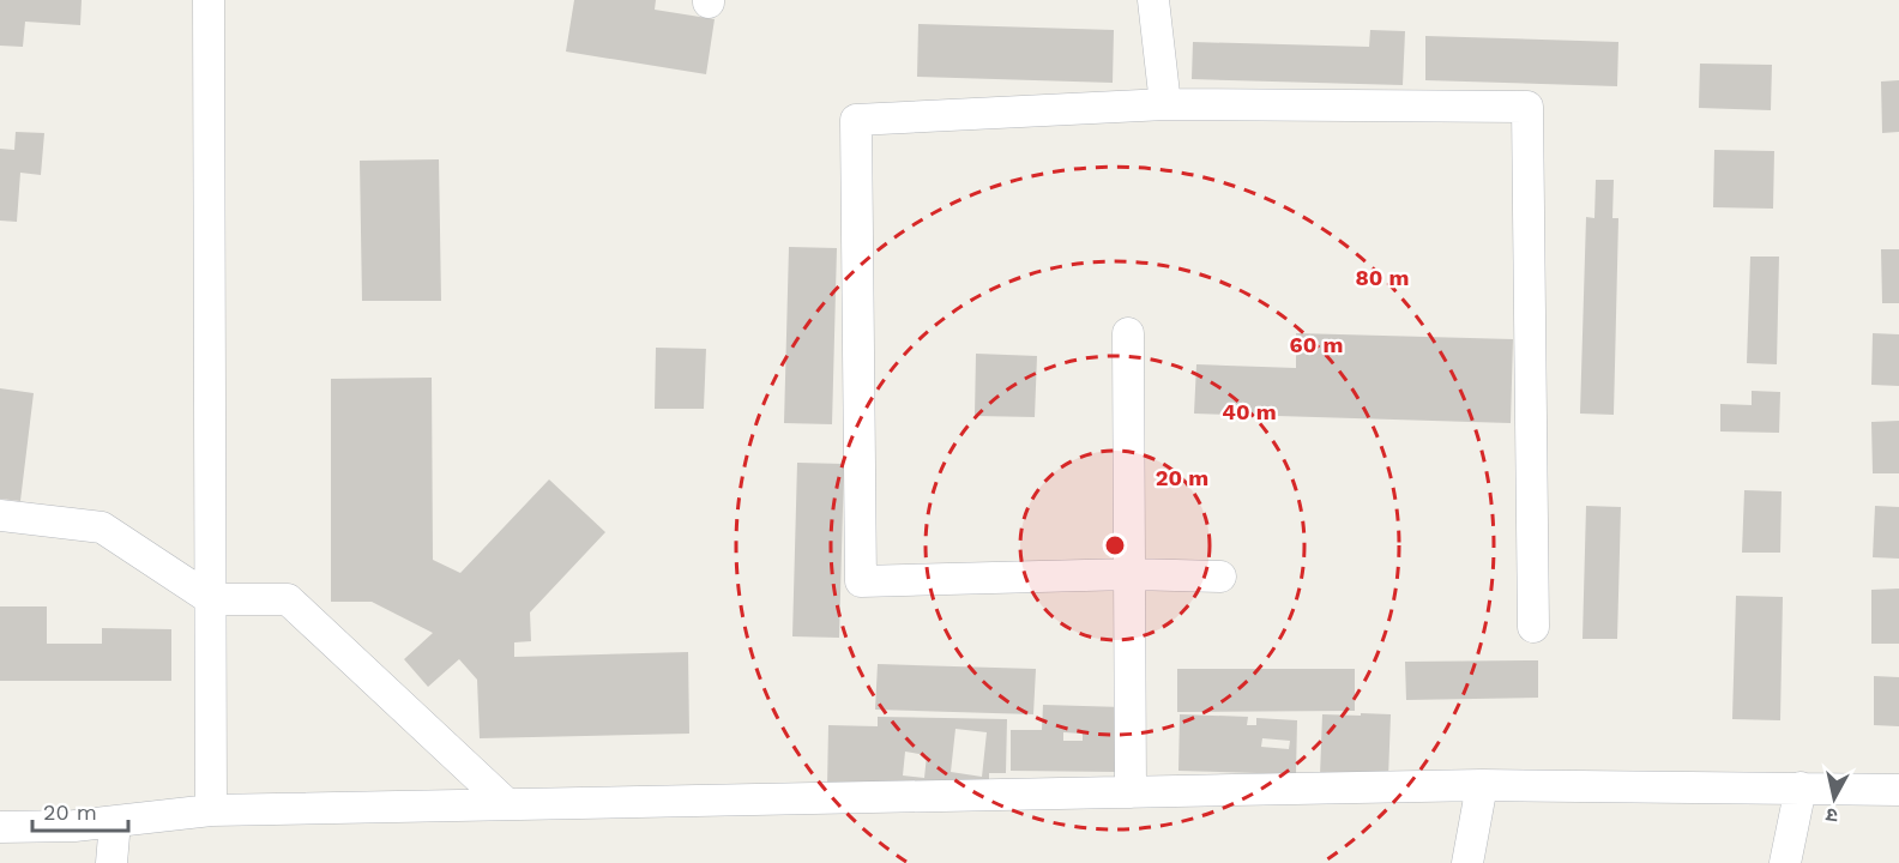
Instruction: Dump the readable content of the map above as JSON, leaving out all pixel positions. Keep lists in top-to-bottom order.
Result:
{
  "scale_bar": "20 m",
  "north": "bottom",
  "rings": [
    "80 m",
    "60 m",
    "40 m",
    "20 m"
  ]
}
